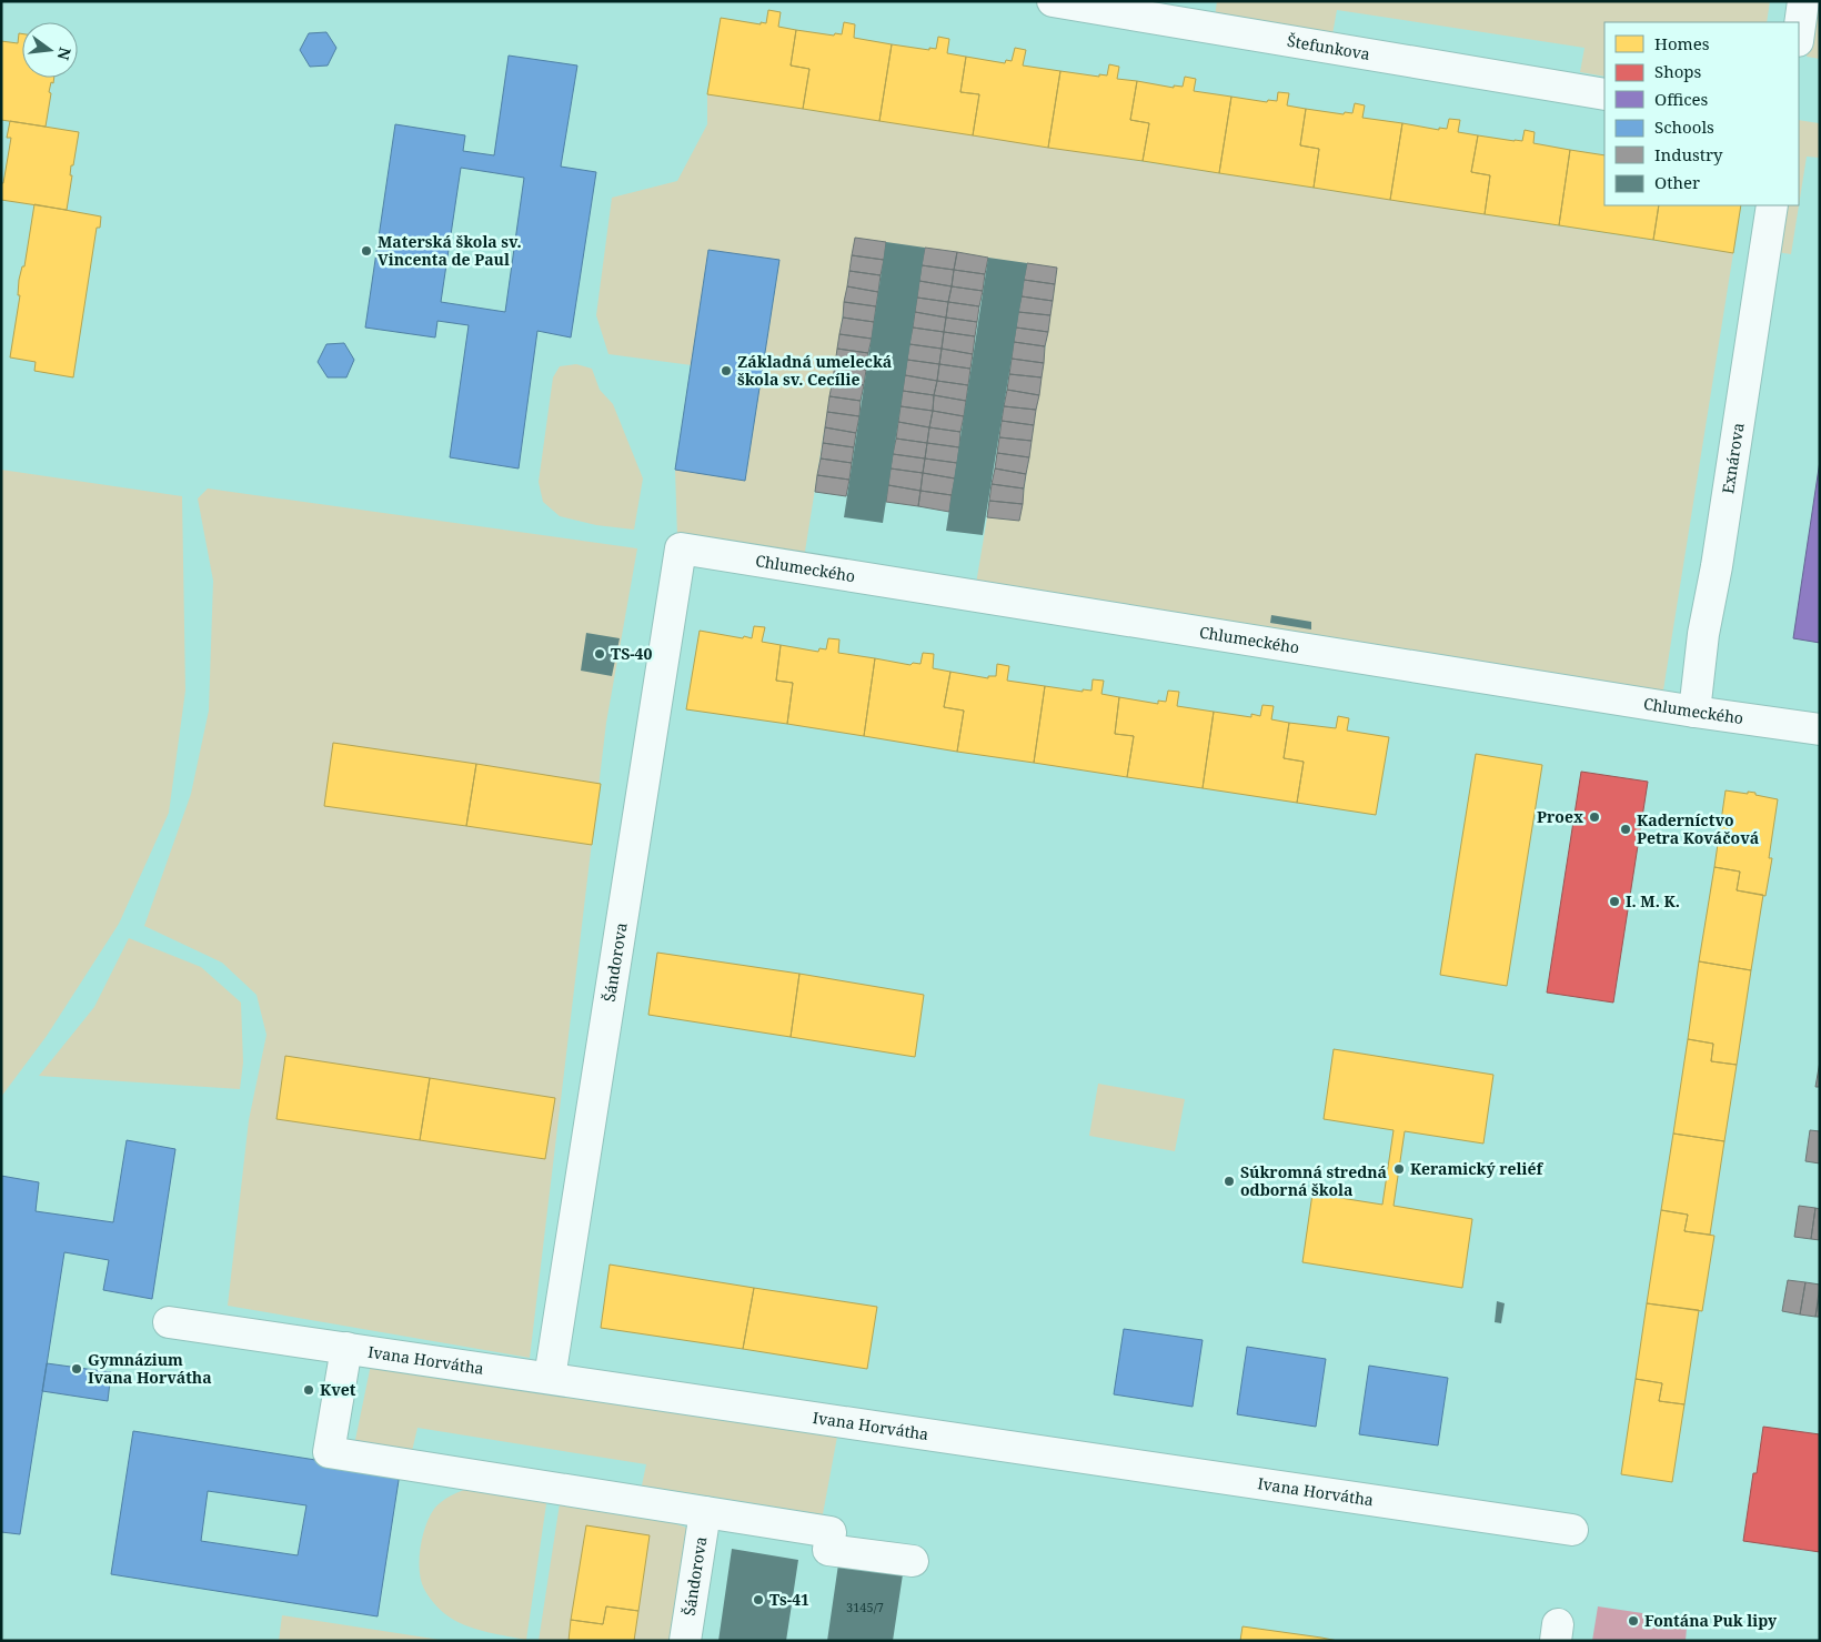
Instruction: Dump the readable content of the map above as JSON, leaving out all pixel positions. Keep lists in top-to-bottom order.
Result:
{
  "streets": {
    "street": [
      "Štefunkova",
      "Exnárova",
      "Chlumeckého",
      "Šándorova",
      "Ivana Horvátha"
    ]
  },
  "crossings": [
    ["Exnárova", "Chlumeckého"],
    ["Chlumeckého", "Šándorova"],
    ["Šándorova", "Ivana Horvátha"]
  ],
  "places": [
    "Materská škola sv. Vincenta de Paul",
    "Základná umelecká škola sv. Cecílie",
    "TS-40",
    "Proex",
    "Kaderníctvo Petra Kováčová",
    "I. M. K.",
    "Keramický reliéf",
    "Súkromná stredná odborná škola",
    "Gymnázium Ivana Horvátha",
    "Kvet",
    "Ts-41",
    "Fontána Puk lipy"
  ],
  "house_numbers": ["3145/7"],
  "legend": [
    "Homes",
    "Shops",
    "Offices",
    "Schools",
    "Industry",
    "Other"
  ],
  "north": "right"
}
